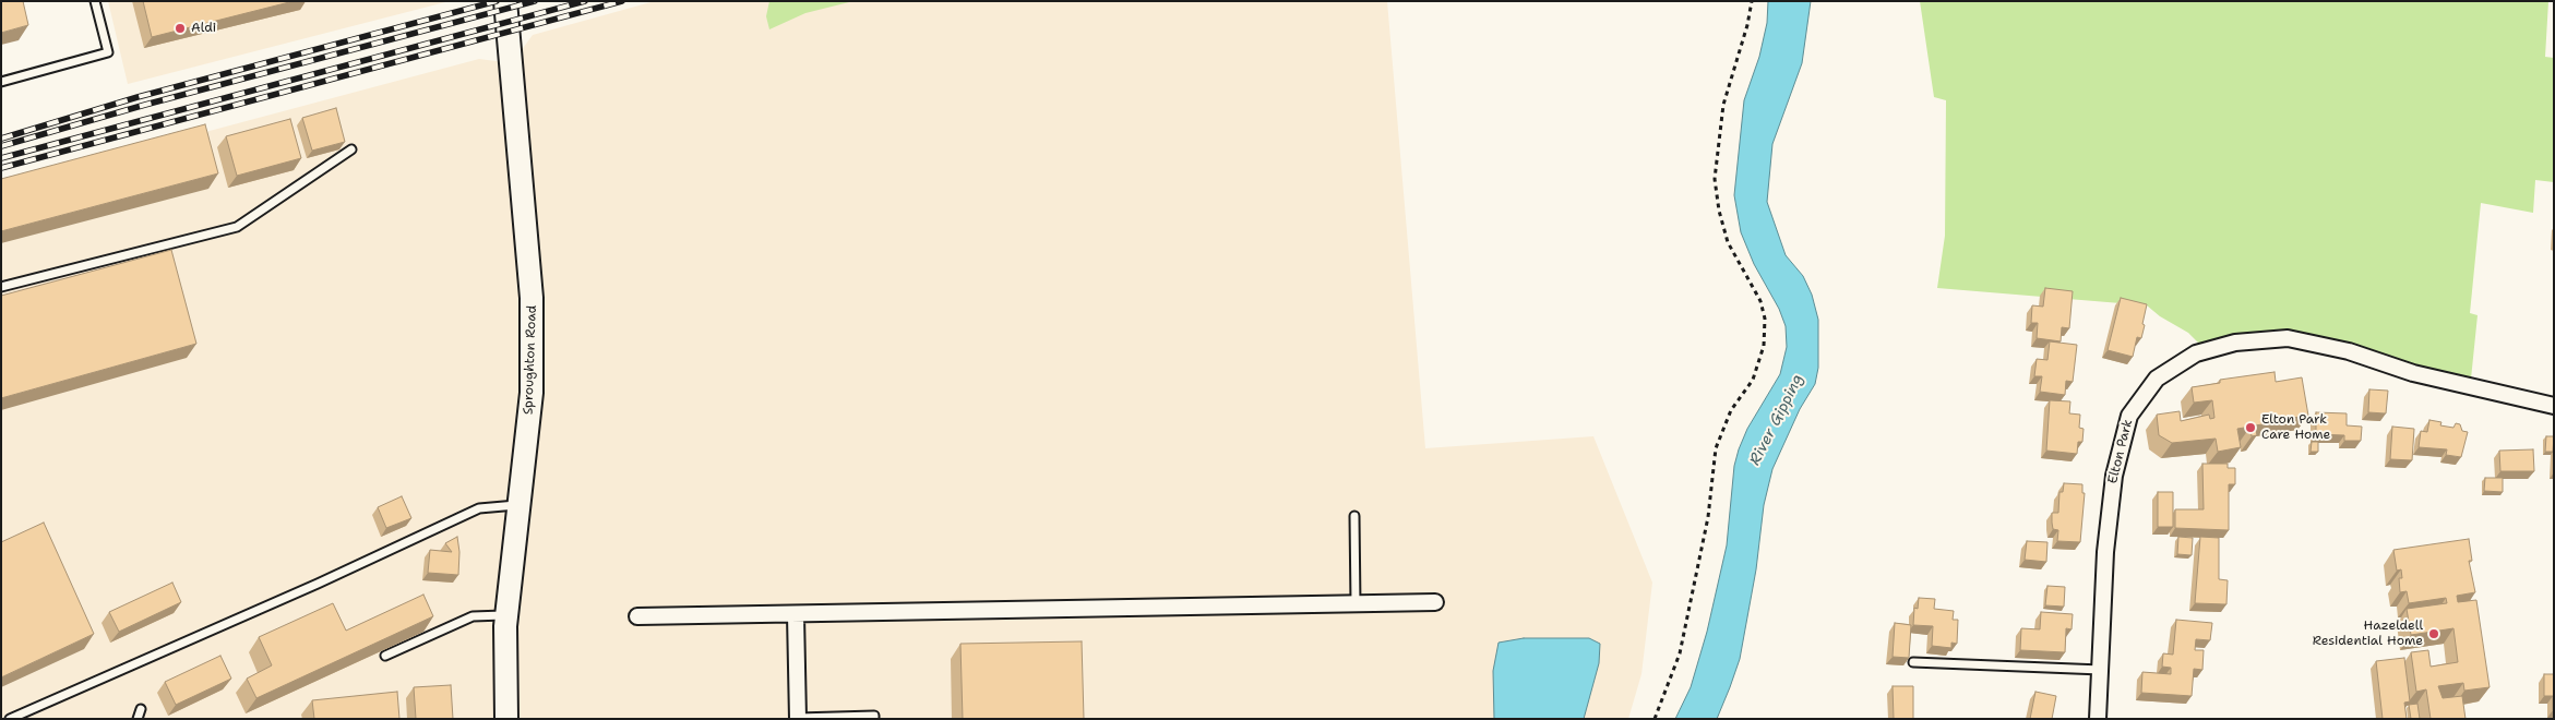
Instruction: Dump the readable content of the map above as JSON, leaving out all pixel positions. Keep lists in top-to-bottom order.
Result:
{
  "streets": {
    "street": ["Sproughton Road", "Elton Park"]
  },
  "water": ["River Gipping"],
  "places": ["Aldi", "Elton Park Care Home", "Hazeldell Residential Home"]
}
